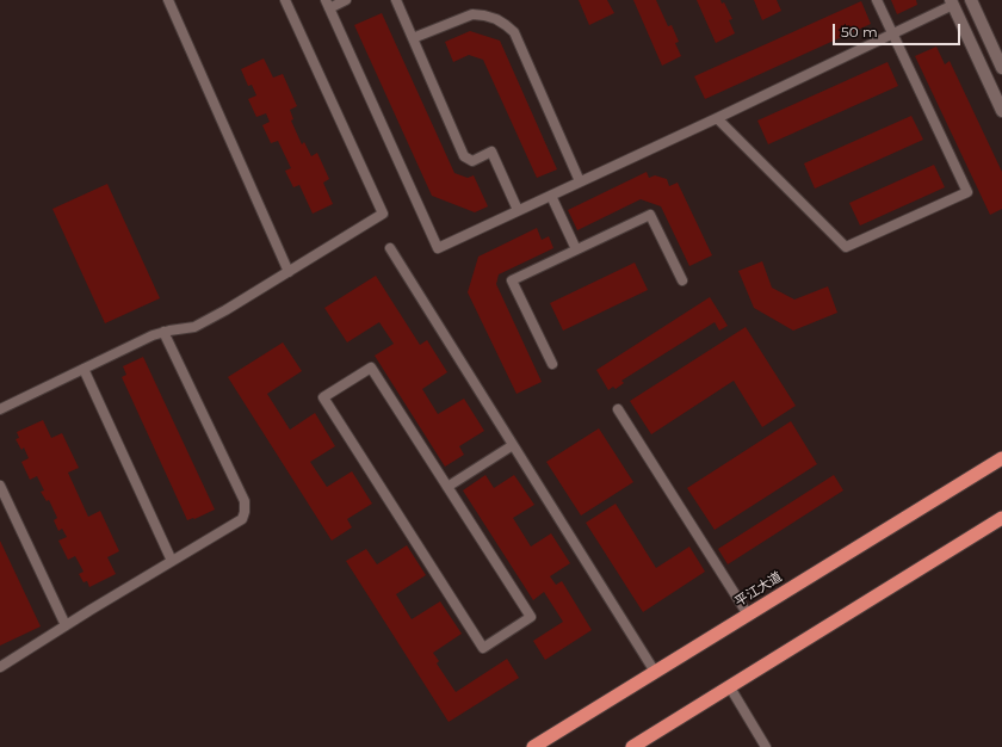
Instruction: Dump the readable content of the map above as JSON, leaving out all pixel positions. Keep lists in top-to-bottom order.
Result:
{
  "streets": {
    "highway": ["平江大道"]
  },
  "scale_bar": "50 m"
}
